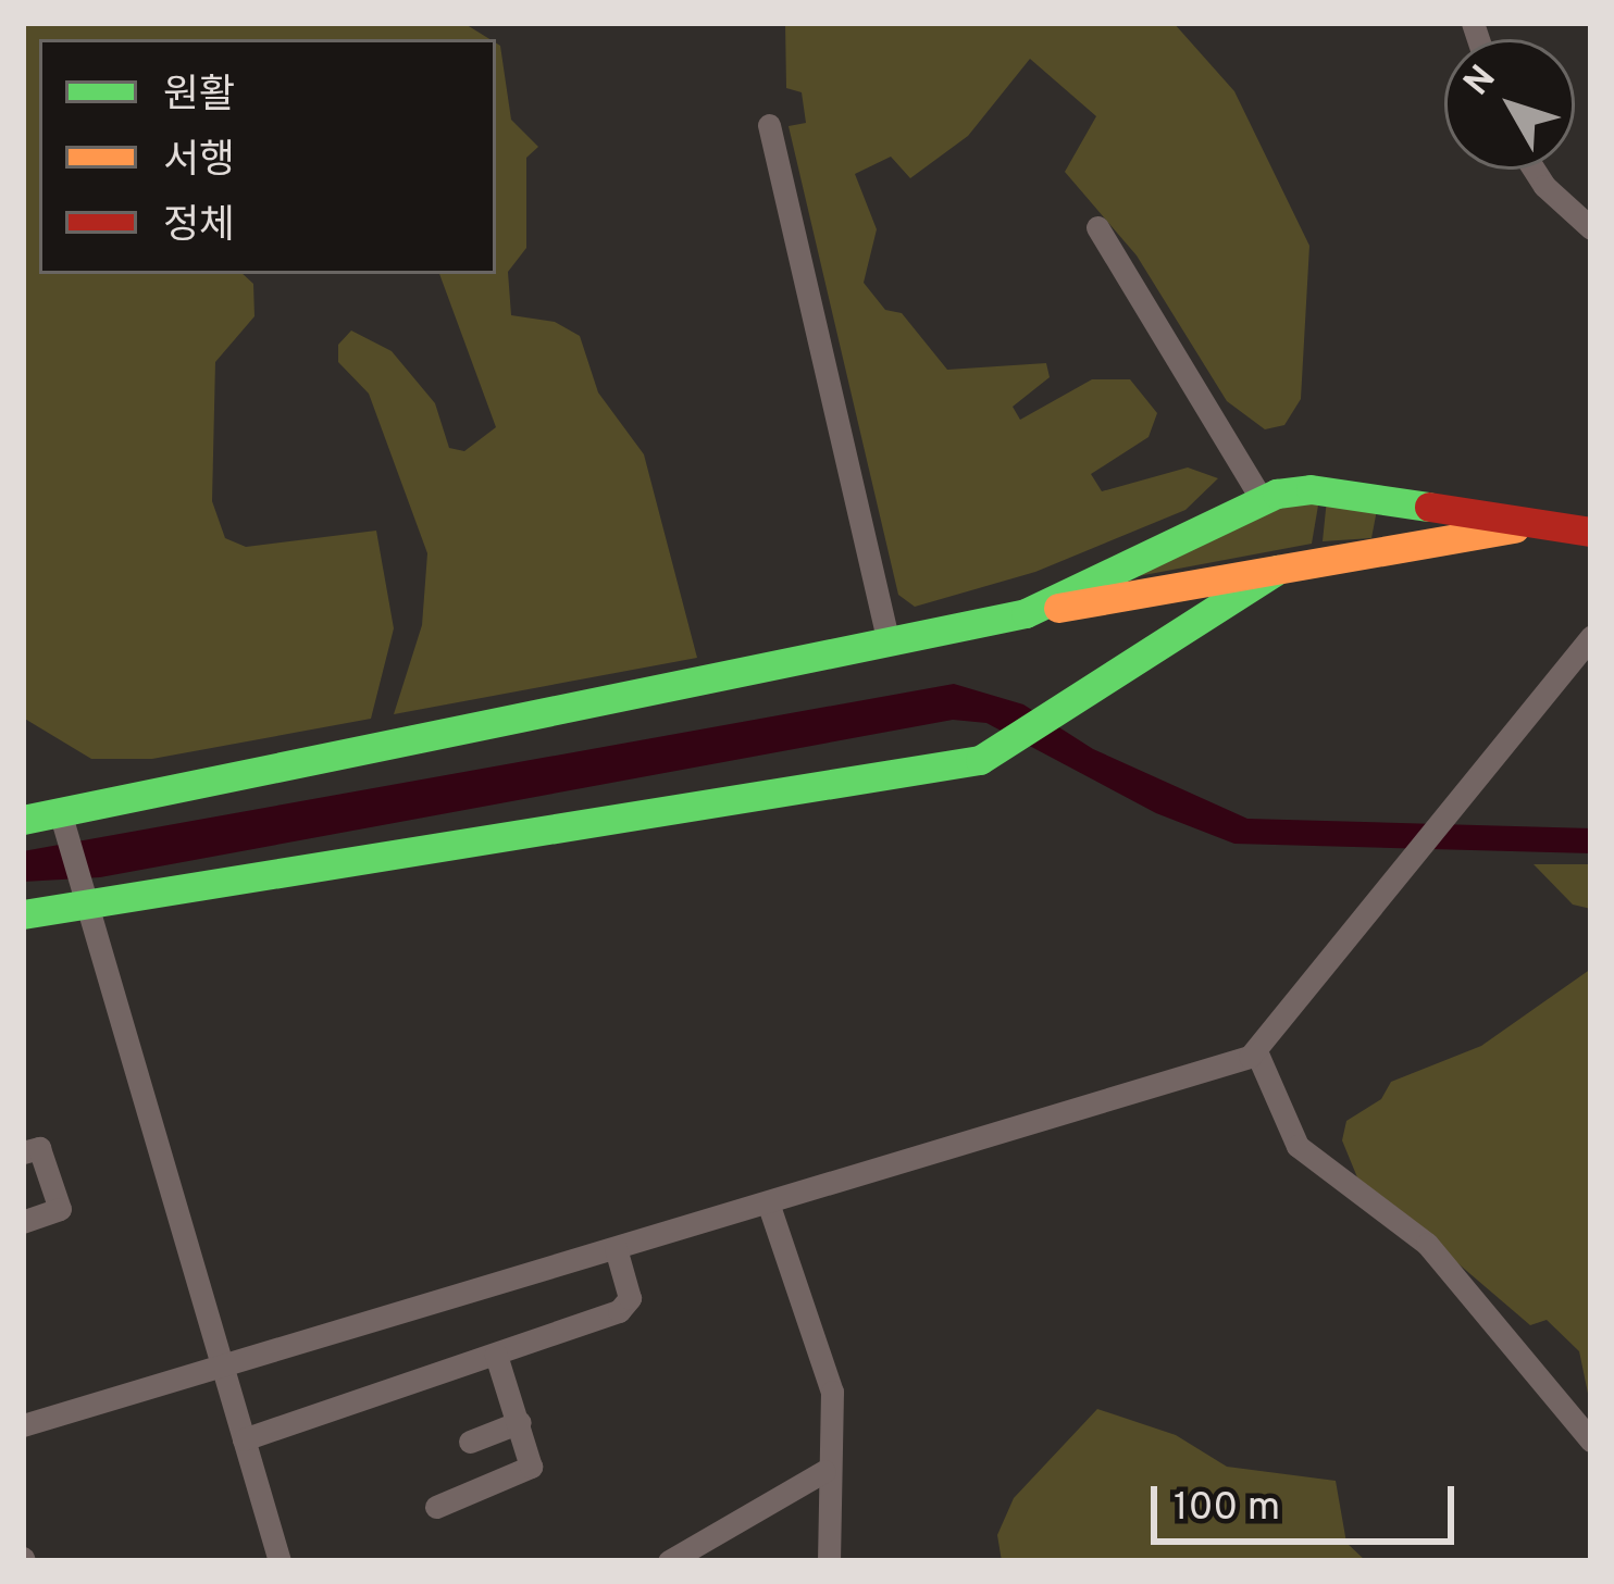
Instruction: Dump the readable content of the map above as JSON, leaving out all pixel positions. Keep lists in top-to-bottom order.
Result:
{
  "legend": ["원활", "서행", "정체"],
  "scale_bar": "100 m",
  "north": "top left"
}
